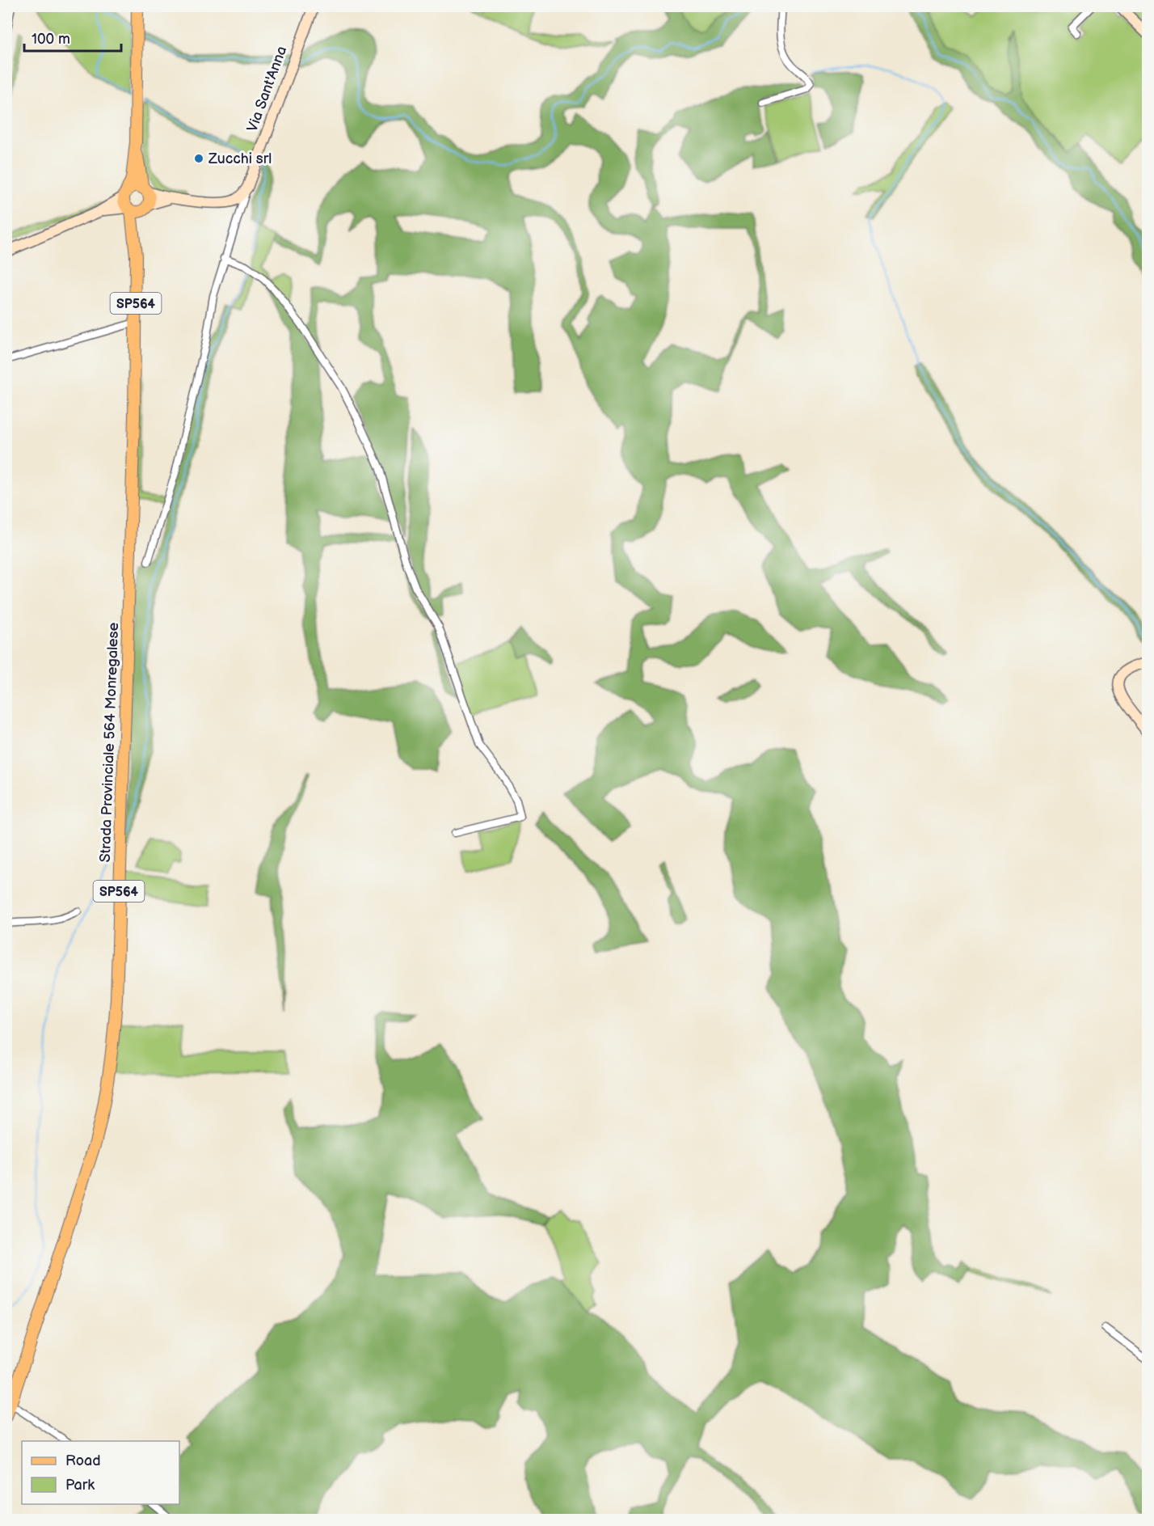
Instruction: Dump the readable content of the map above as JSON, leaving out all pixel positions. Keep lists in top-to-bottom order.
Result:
{
  "streets": {
    "main road": ["SP564", "Strada Provinciale 564 Monregalese"],
    "street": ["Via Sant'Anna"]
  },
  "places": ["Zucchi srl"],
  "legend": ["Road", "Park"],
  "scale_bar": "100 m"
}
